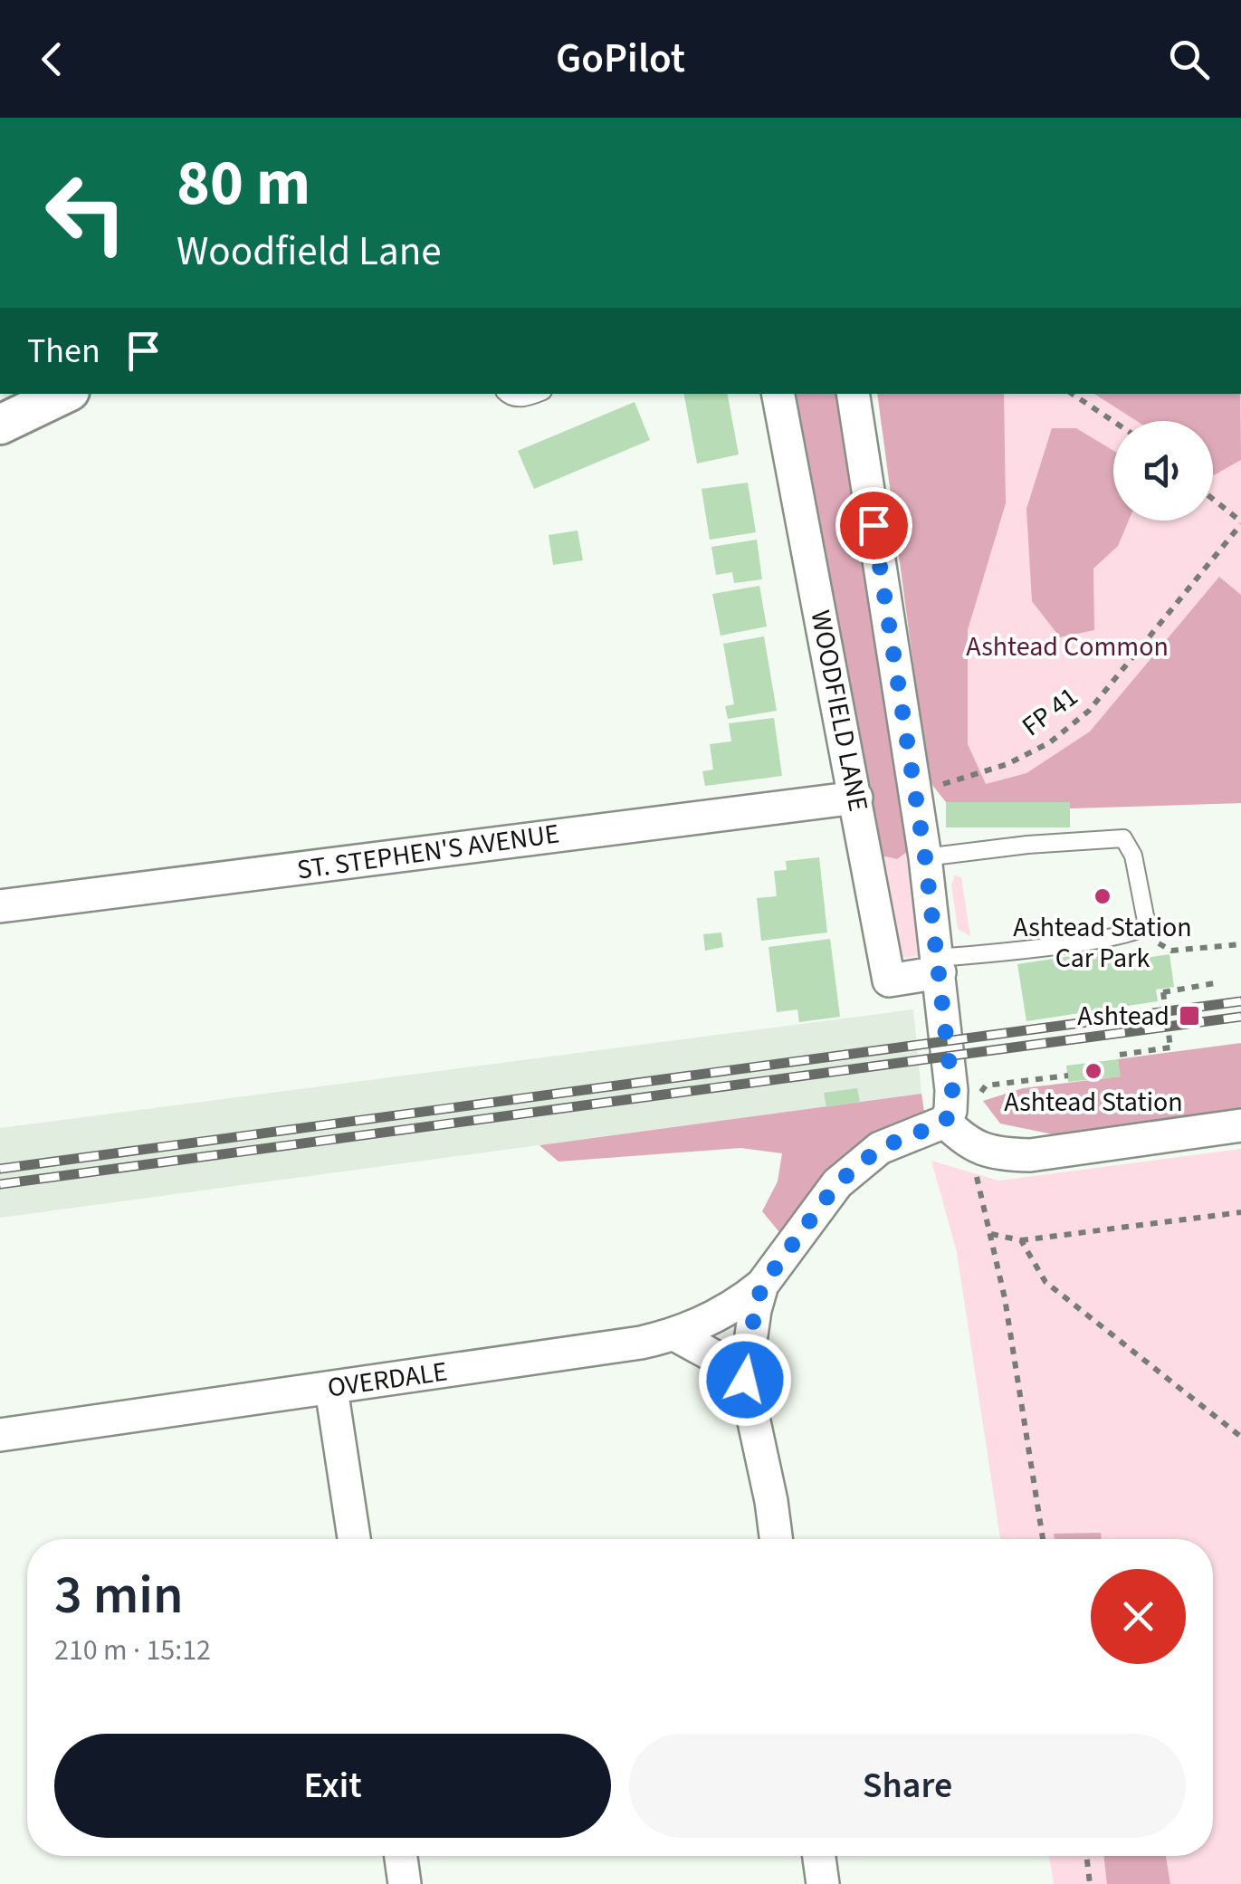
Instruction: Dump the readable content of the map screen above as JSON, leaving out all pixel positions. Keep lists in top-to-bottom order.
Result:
{
  "streets": {
    "street": ["WOODFIELD LANE", "ST. STEPHEN'S AVENUE", "OVERDALE"],
    "path": ["FP 41"]
  },
  "crossings": [
    ["WOODFIELD LANE", "ST. STEPHEN'S AVENUE"]
  ],
  "parks": ["Ashtead Common"],
  "places": {
    "other": ["Ashtead Station Car Park", "Ashtead Station"],
    "transit": ["Ashtead"]
  },
  "page": {
    "header": "GoPilot",
    "turn": ["80 m", "Woodfield Lane"],
    "then": "Then",
    "heading": ["3 min", "210 m · 15:12"],
    "buttons": ["Exit", "Share"]
  }
}
